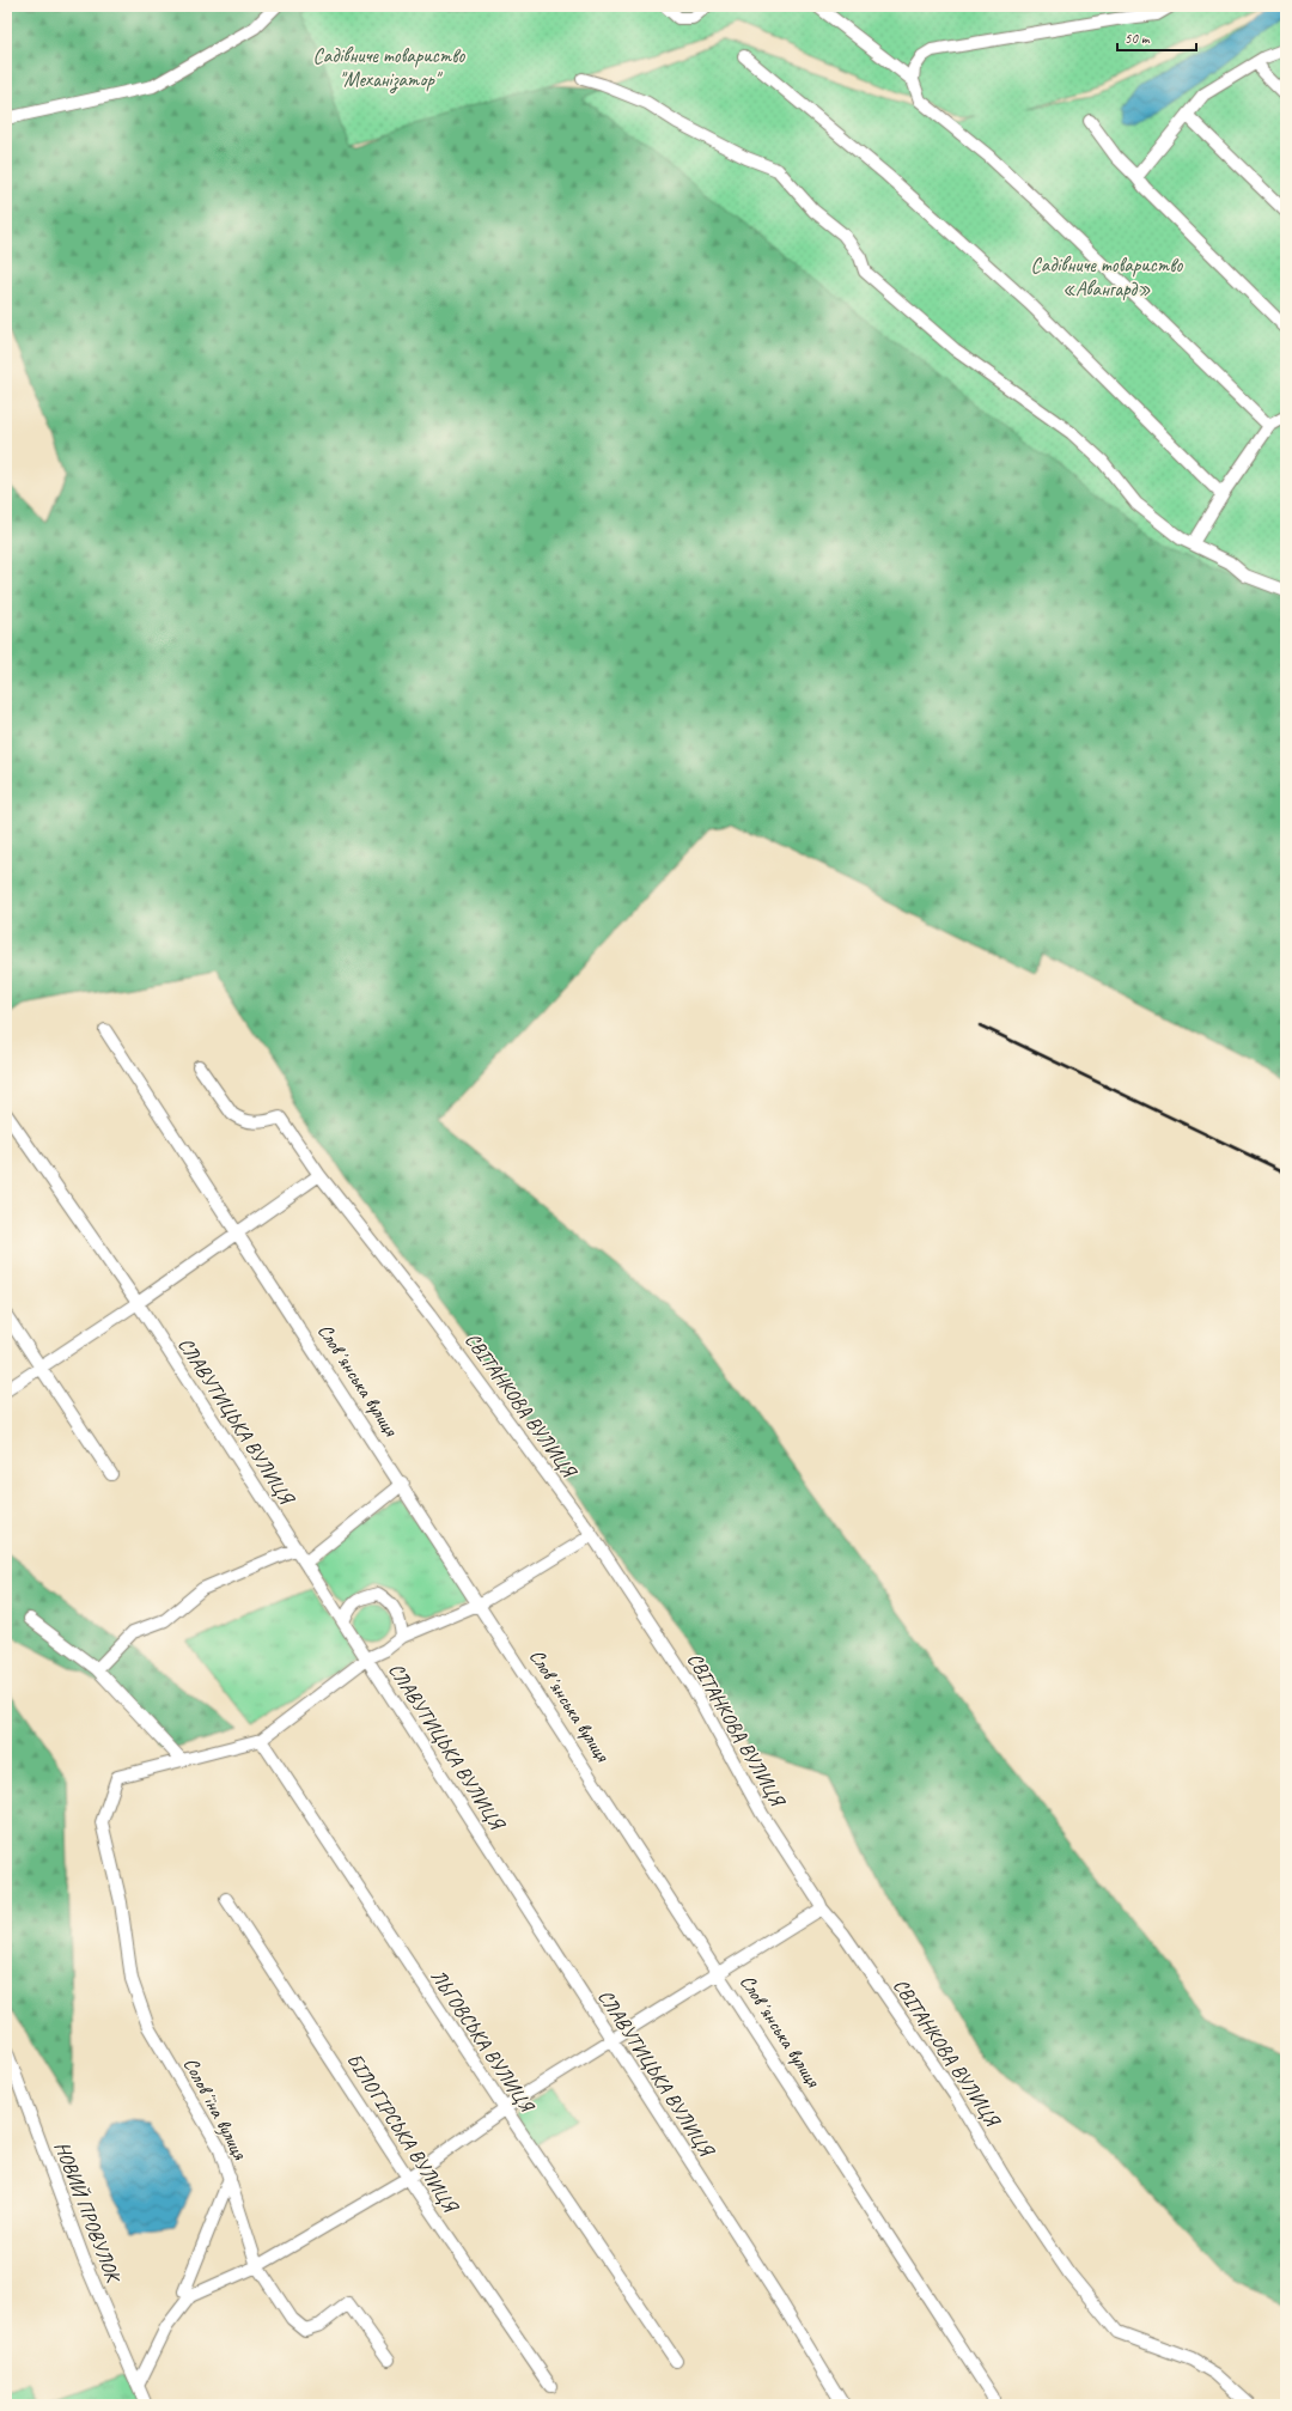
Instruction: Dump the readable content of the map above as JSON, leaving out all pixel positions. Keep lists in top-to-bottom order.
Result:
{
  "streets": {
    "street": [
      "Словʼянська вулиця",
      "СВІТАНКОВА ВУЛИЦЯ",
      "СЛАВУТИЦЬКА ВУЛИЦЯ",
      "ЛЬГОВСЬКА ВУЛИЦЯ",
      "Соловʼїна вулиця",
      "БІЛОГІРСЬКА ВУЛИЦЯ",
      "НОВИЙ ПРОВУЛОК"
    ]
  },
  "parks": ["Садівниче товариство \"Механізатор\"", "Садівниче товариство «Авангард»"],
  "scale_bar": "50 m"
}
